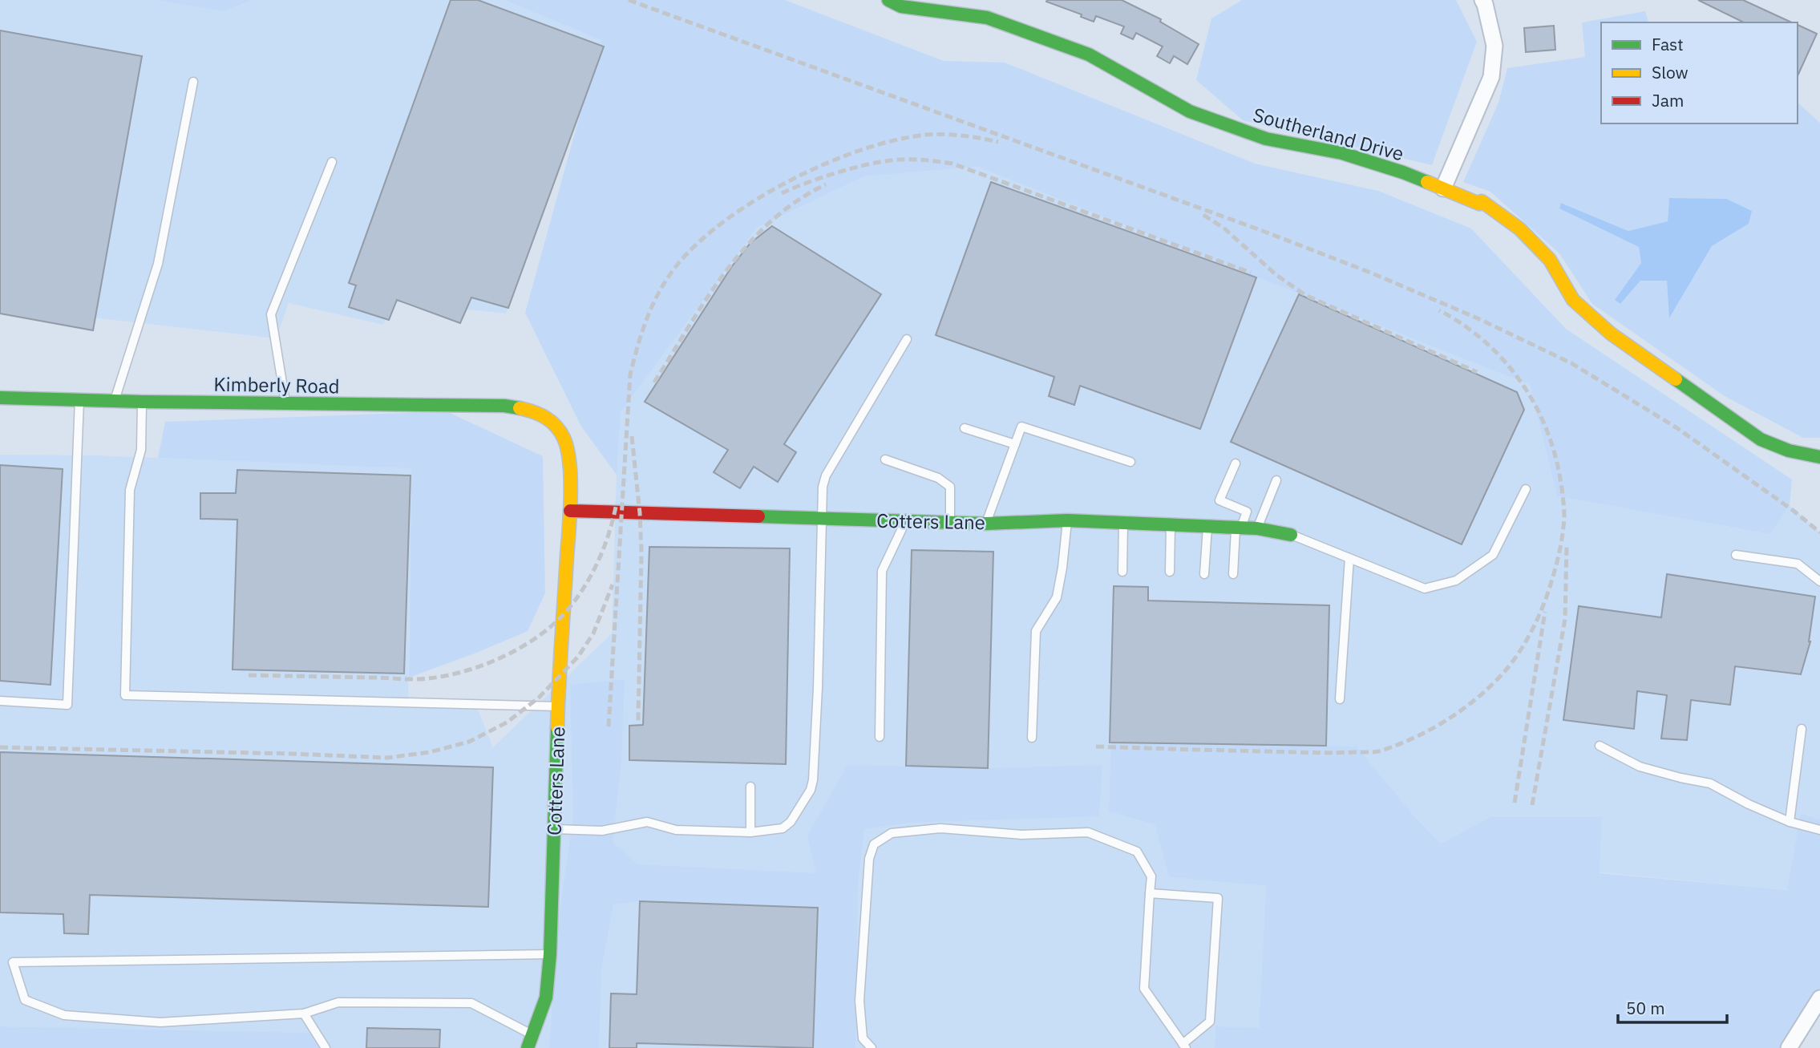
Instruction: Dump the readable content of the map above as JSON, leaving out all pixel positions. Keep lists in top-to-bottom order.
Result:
{
  "streets": {
    "street": ["Southerland Drive", "Kimberly Road", "Cotters Lane"]
  },
  "crossings": [
    ["Kimberly Road", "Cotters Lane"]
  ],
  "legend": ["Fast", "Slow", "Jam"],
  "scale_bar": "50 m"
}
